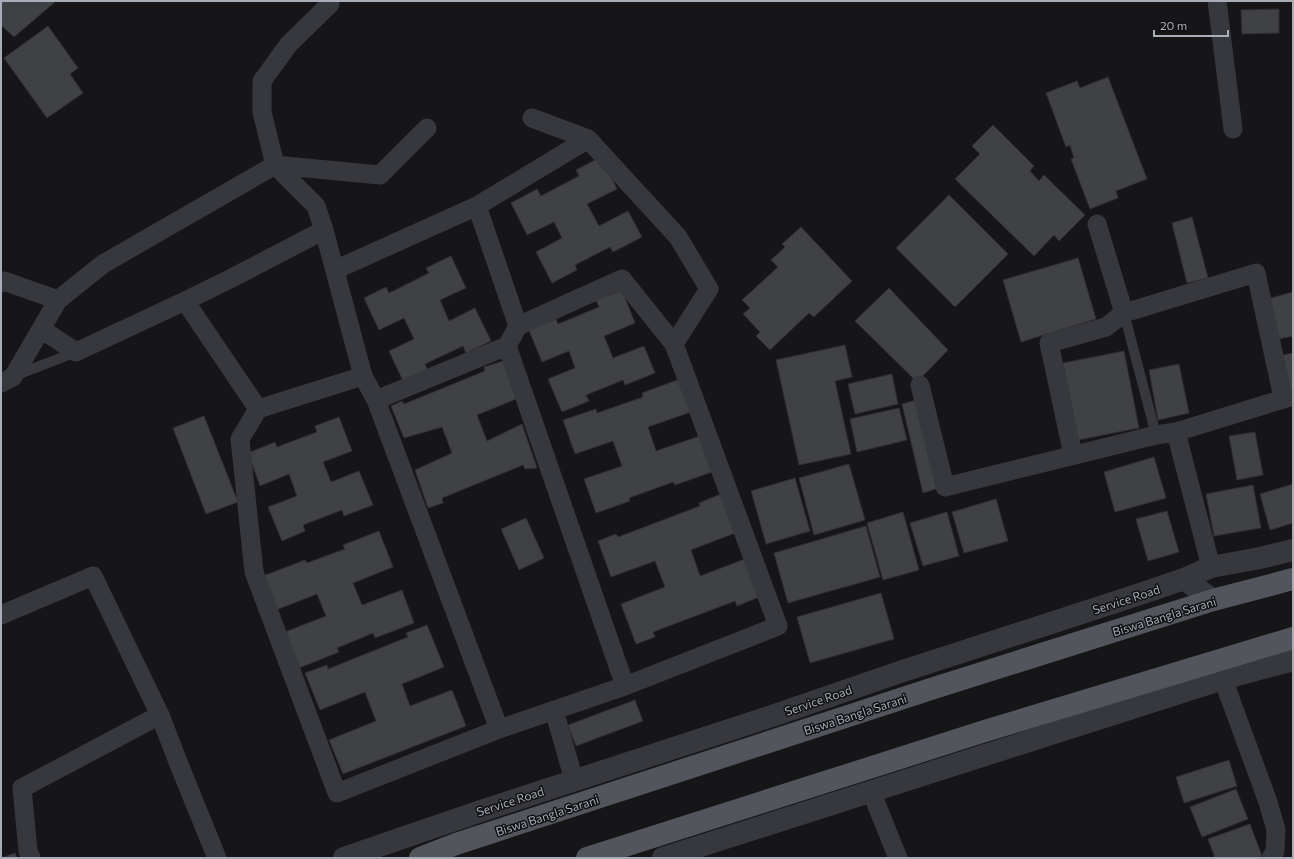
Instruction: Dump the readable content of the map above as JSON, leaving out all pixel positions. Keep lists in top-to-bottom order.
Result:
{
  "streets": {
    "main road": ["Biswa Bangla Sarani"],
    "street": ["Service Road"]
  },
  "scale_bar": "20 m"
}
